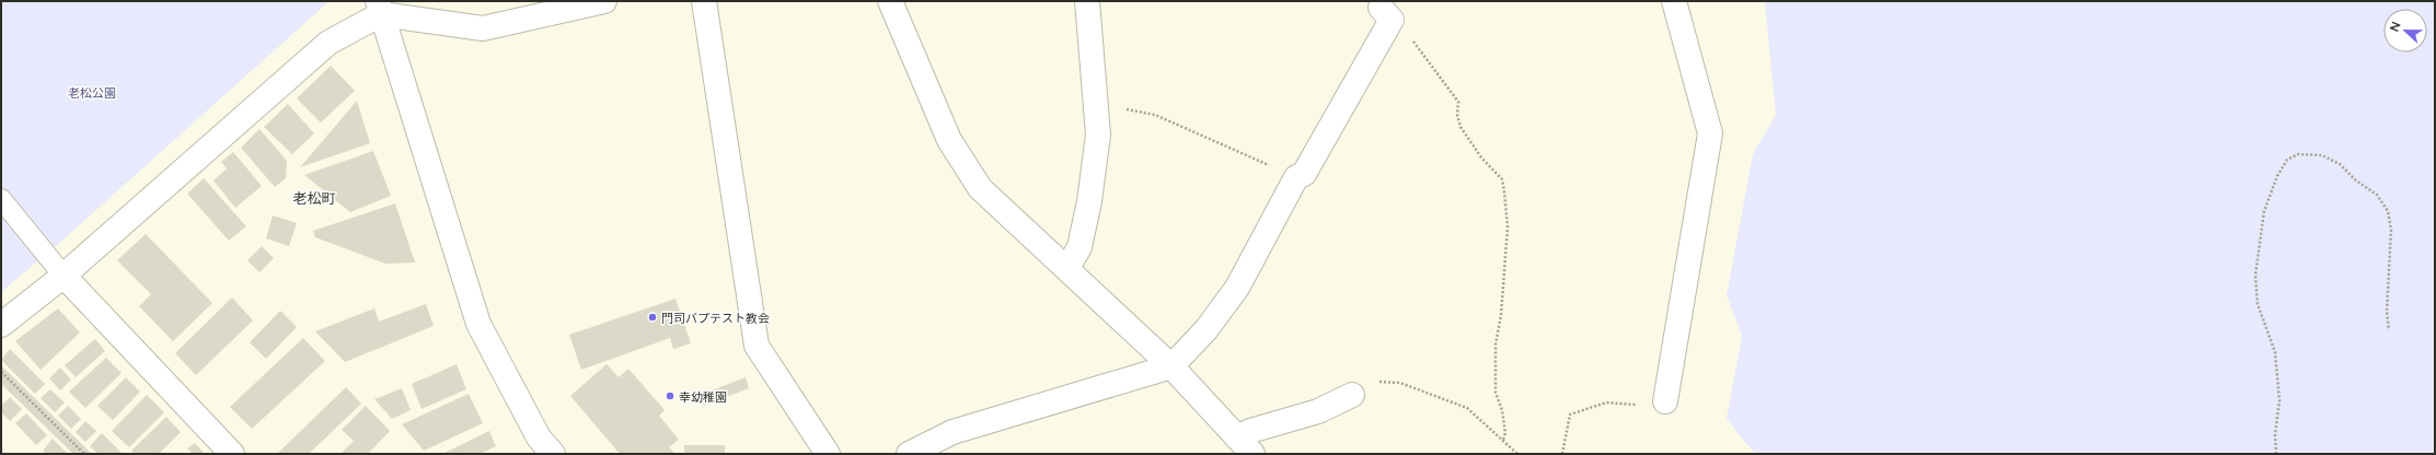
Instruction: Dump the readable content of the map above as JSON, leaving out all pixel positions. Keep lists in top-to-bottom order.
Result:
{
  "districts": ["老松町"],
  "parks": ["老松公園"],
  "places": ["門司バプテスト教会", "幸幼稚園"],
  "north": "left"
}
